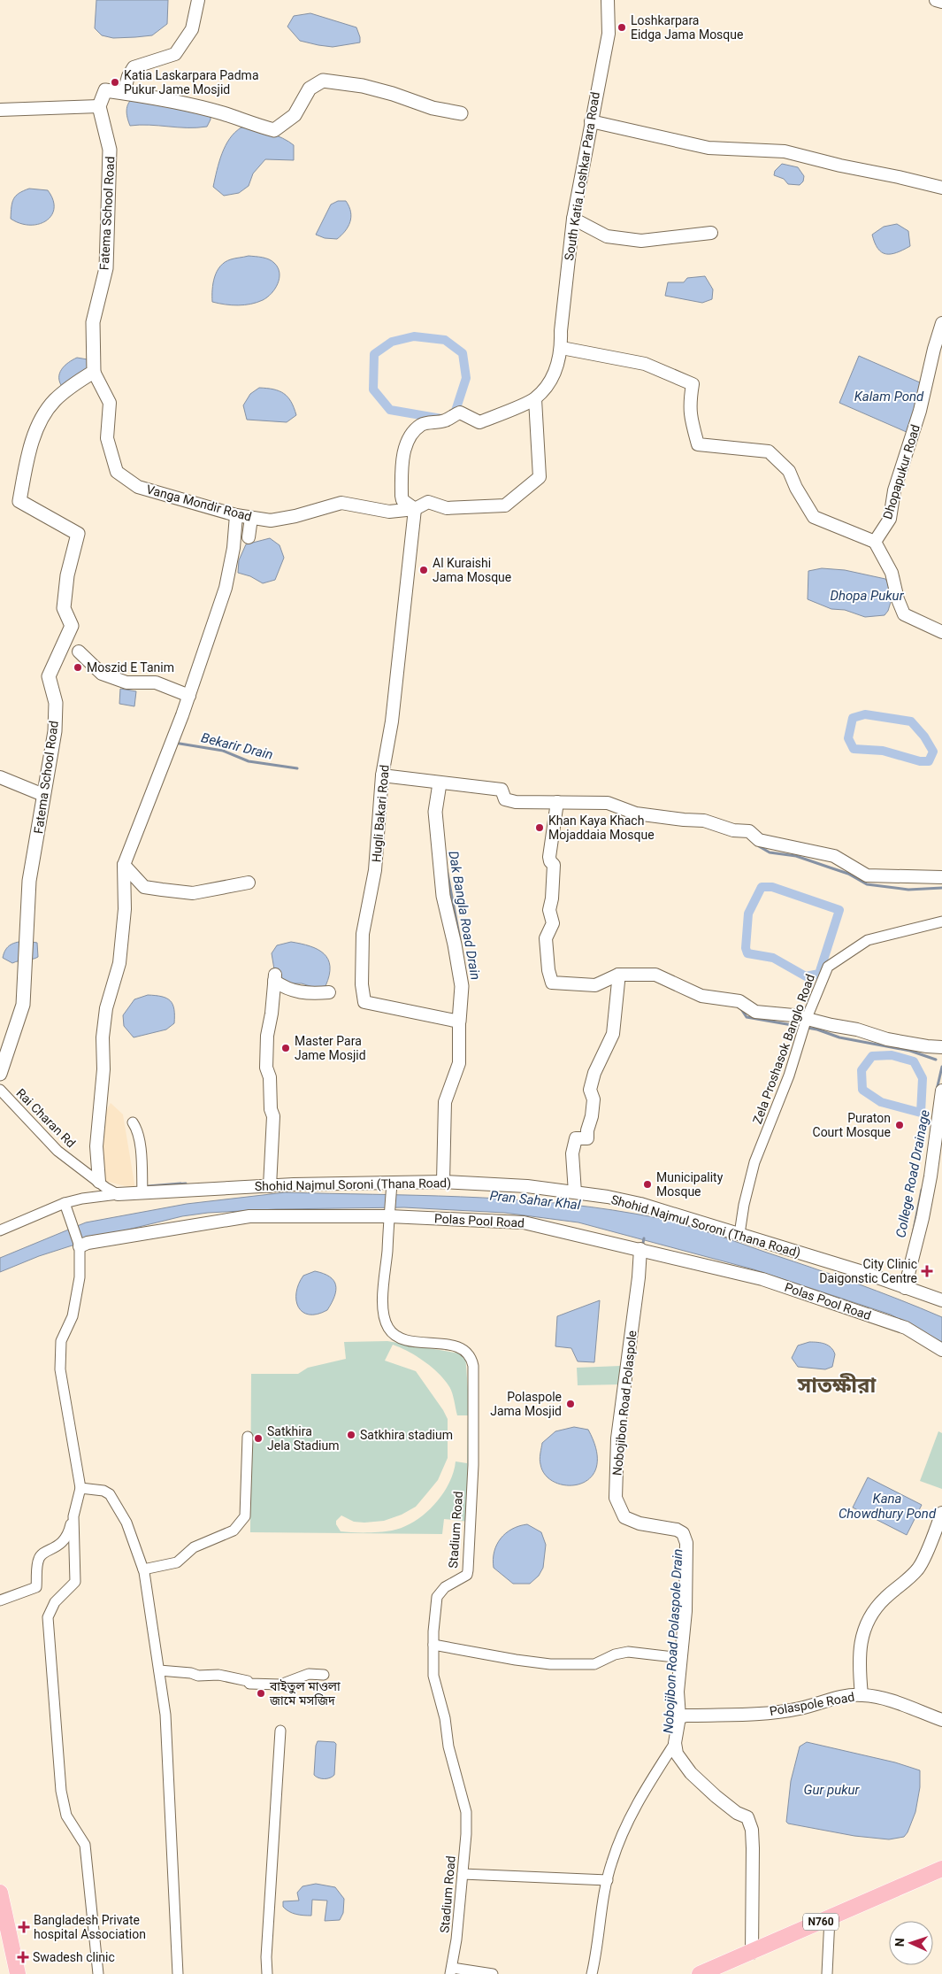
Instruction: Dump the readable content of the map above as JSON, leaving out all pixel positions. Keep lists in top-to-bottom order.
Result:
{
  "streets": {
    "highway": ["N760"],
    "main road": ["Fatema School Road"],
    "street": [
      "South Katia Loshkar Para Road",
      "Dhopapukur Road",
      "Vanga Mondir Road",
      "Hugli Bakari Road",
      "Zela Proshasok Banglo Road",
      "Rai Charan Rd",
      "Shohid Najmul Soroni (Thana Road)",
      "Polas Pool Road",
      "Nobojibon Road Polaspole",
      "Stadium Road",
      "Polaspole Road"
    ]
  },
  "crossings": [
    ["South Katia Loshkar Para Road", "Vanga Mondir Road"],
    ["South Katia Loshkar Para Road", "Hugli Bakari Road"],
    ["Fatema School Road", "Vanga Mondir Road"],
    ["Vanga Mondir Road", "Hugli Bakari Road"],
    ["Zela Proshasok Banglo Road", "Shohid Najmul Soroni (Thana Road)"],
    ["Rai Charan Rd", "Shohid Najmul Soroni (Thana Road)"],
    ["Shohid Najmul Soroni (Thana Road)", "Stadium Road"],
    ["Polas Pool Road", "Nobojibon Road Polaspole"],
    ["Polas Pool Road", "Stadium Road"],
    ["Nobojibon Road Polaspole", "Polaspole Road"]
  ],
  "districts": ["সাতক্ষীরা"],
  "water": [
    "Kalam Pond",
    "Dhopa Pukur",
    "Bekarir Drain",
    "Dak Bangla Road Drain",
    "College Road Drainage",
    "Pran Sahar Khal",
    "Kana Chowdhury Pond",
    "Nobojibon Road Polaspole Drain",
    "Gur pukur"
  ],
  "places": {
    "other": [
      "Loshkarpara Eidga Jama Mosque",
      "Katia Laskarpara Padma Pukur Jame Mosjid",
      "Al Kuraishi Jama Mosque",
      "Moszid E Tanim",
      "Khan Kaya Khach Mojaddaia Mosque",
      "Master Para Jame Mosjid",
      "Puraton Court Mosque",
      "Municipality Mosque",
      "Polaspole Jama Mosjid",
      "Satkhira stadium",
      "Satkhira Jela Stadium",
      "বাইতুল মাওলা জামে মসজিদ"
    ],
    "health": ["City Clinic Daigonstic Centre", "Bangladesh Private hospital Association", "Swadesh clinic"]
  },
  "north": "left"
}
